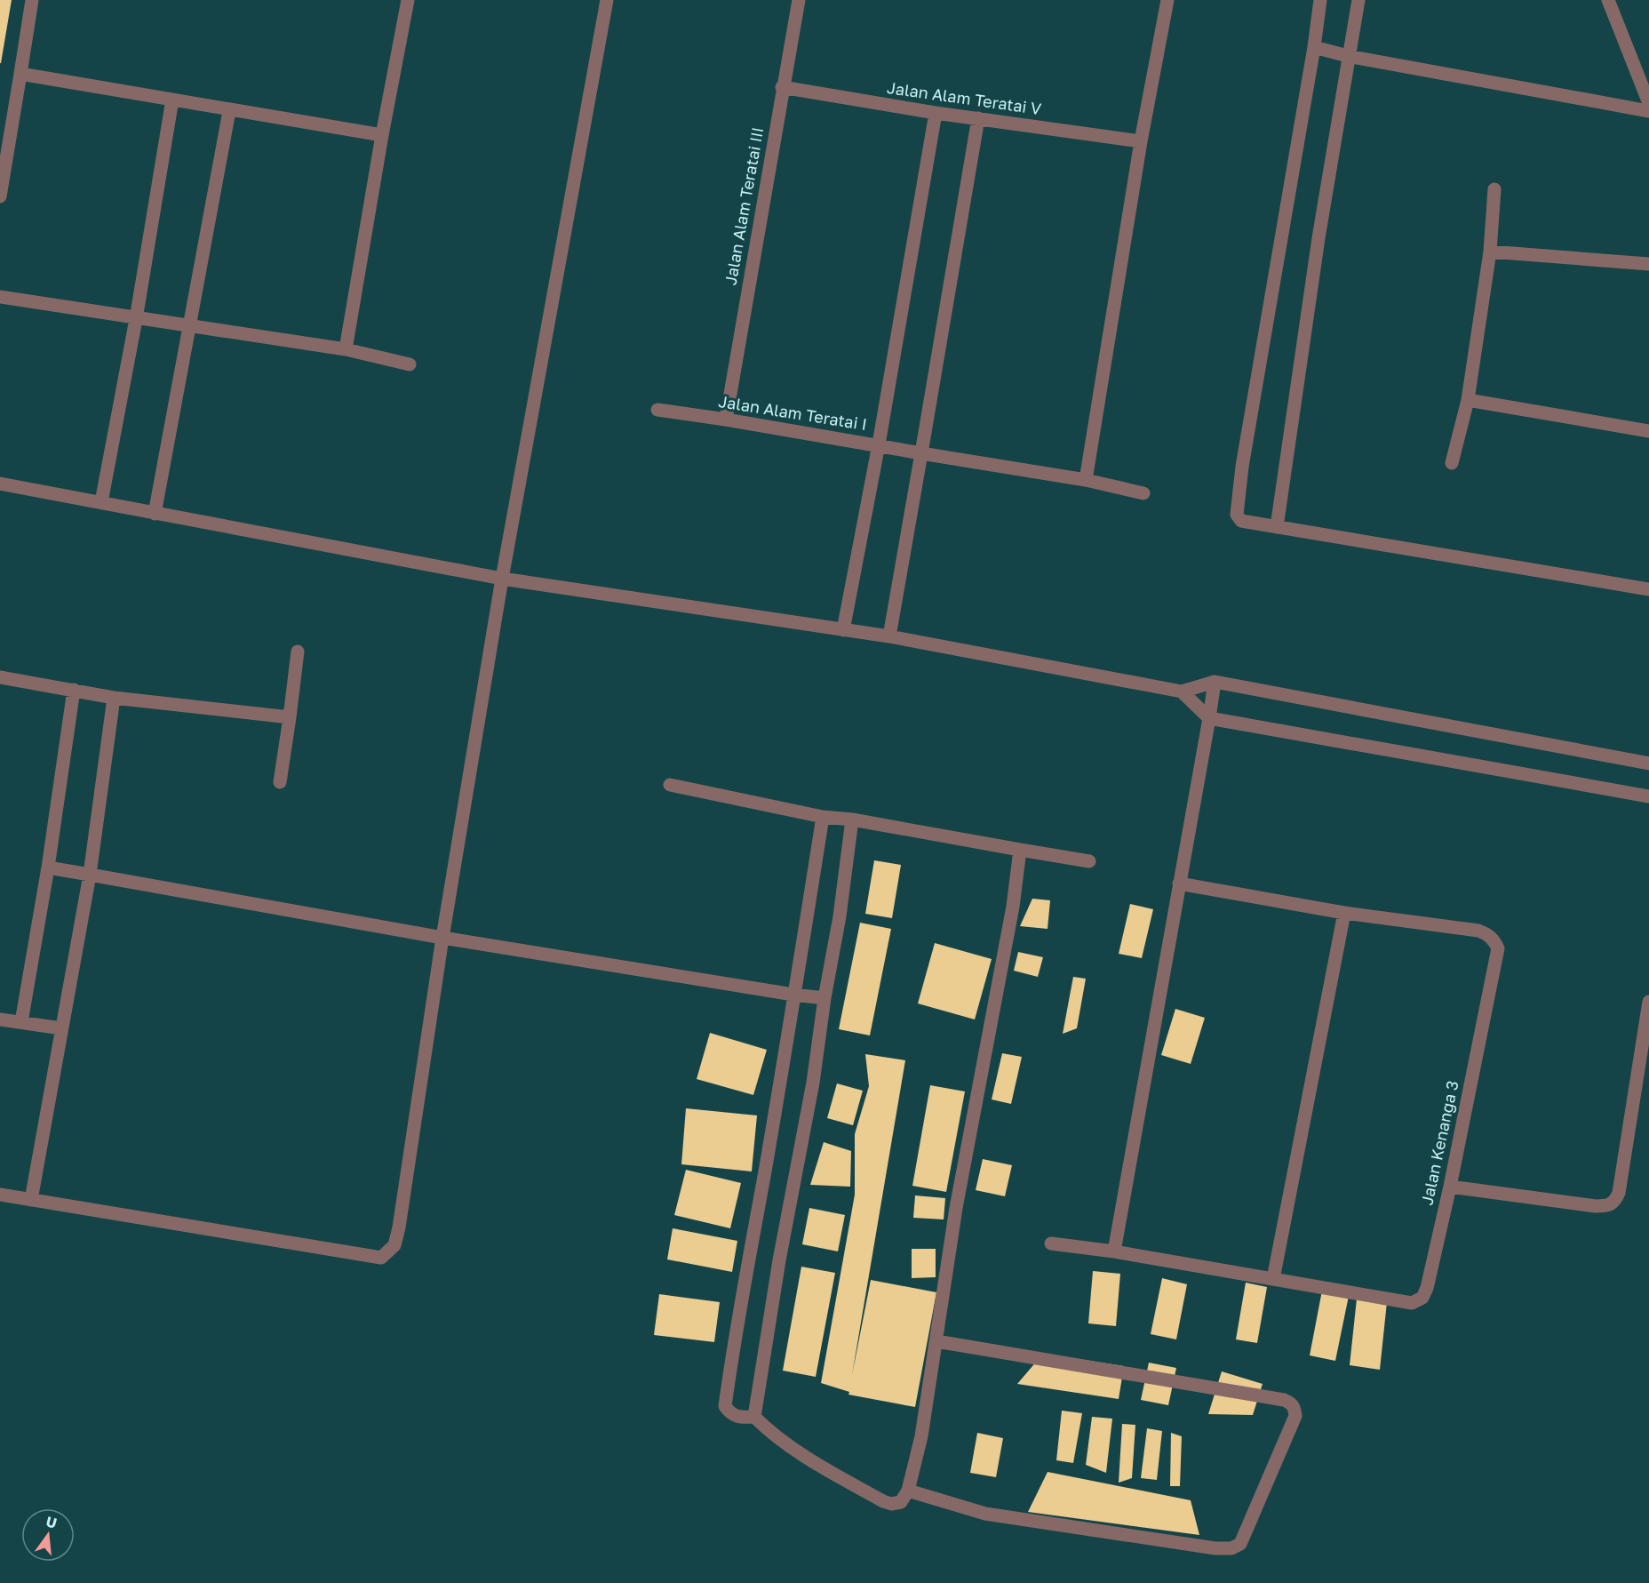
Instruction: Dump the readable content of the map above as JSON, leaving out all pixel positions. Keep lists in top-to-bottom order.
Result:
{
  "streets": {
    "street": [
      "Jalan Alam Teratai V",
      "Jalan Alam Teratai III",
      "Jalan Alam Teratai I",
      "Jalan Kenanga 3"
    ]
  },
  "crossings": [
    ["Jalan Alam Teratai V", "Jalan Alam Teratai III"],
    ["Jalan Alam Teratai III", "Jalan Alam Teratai I"]
  ],
  "north": "top"
}
